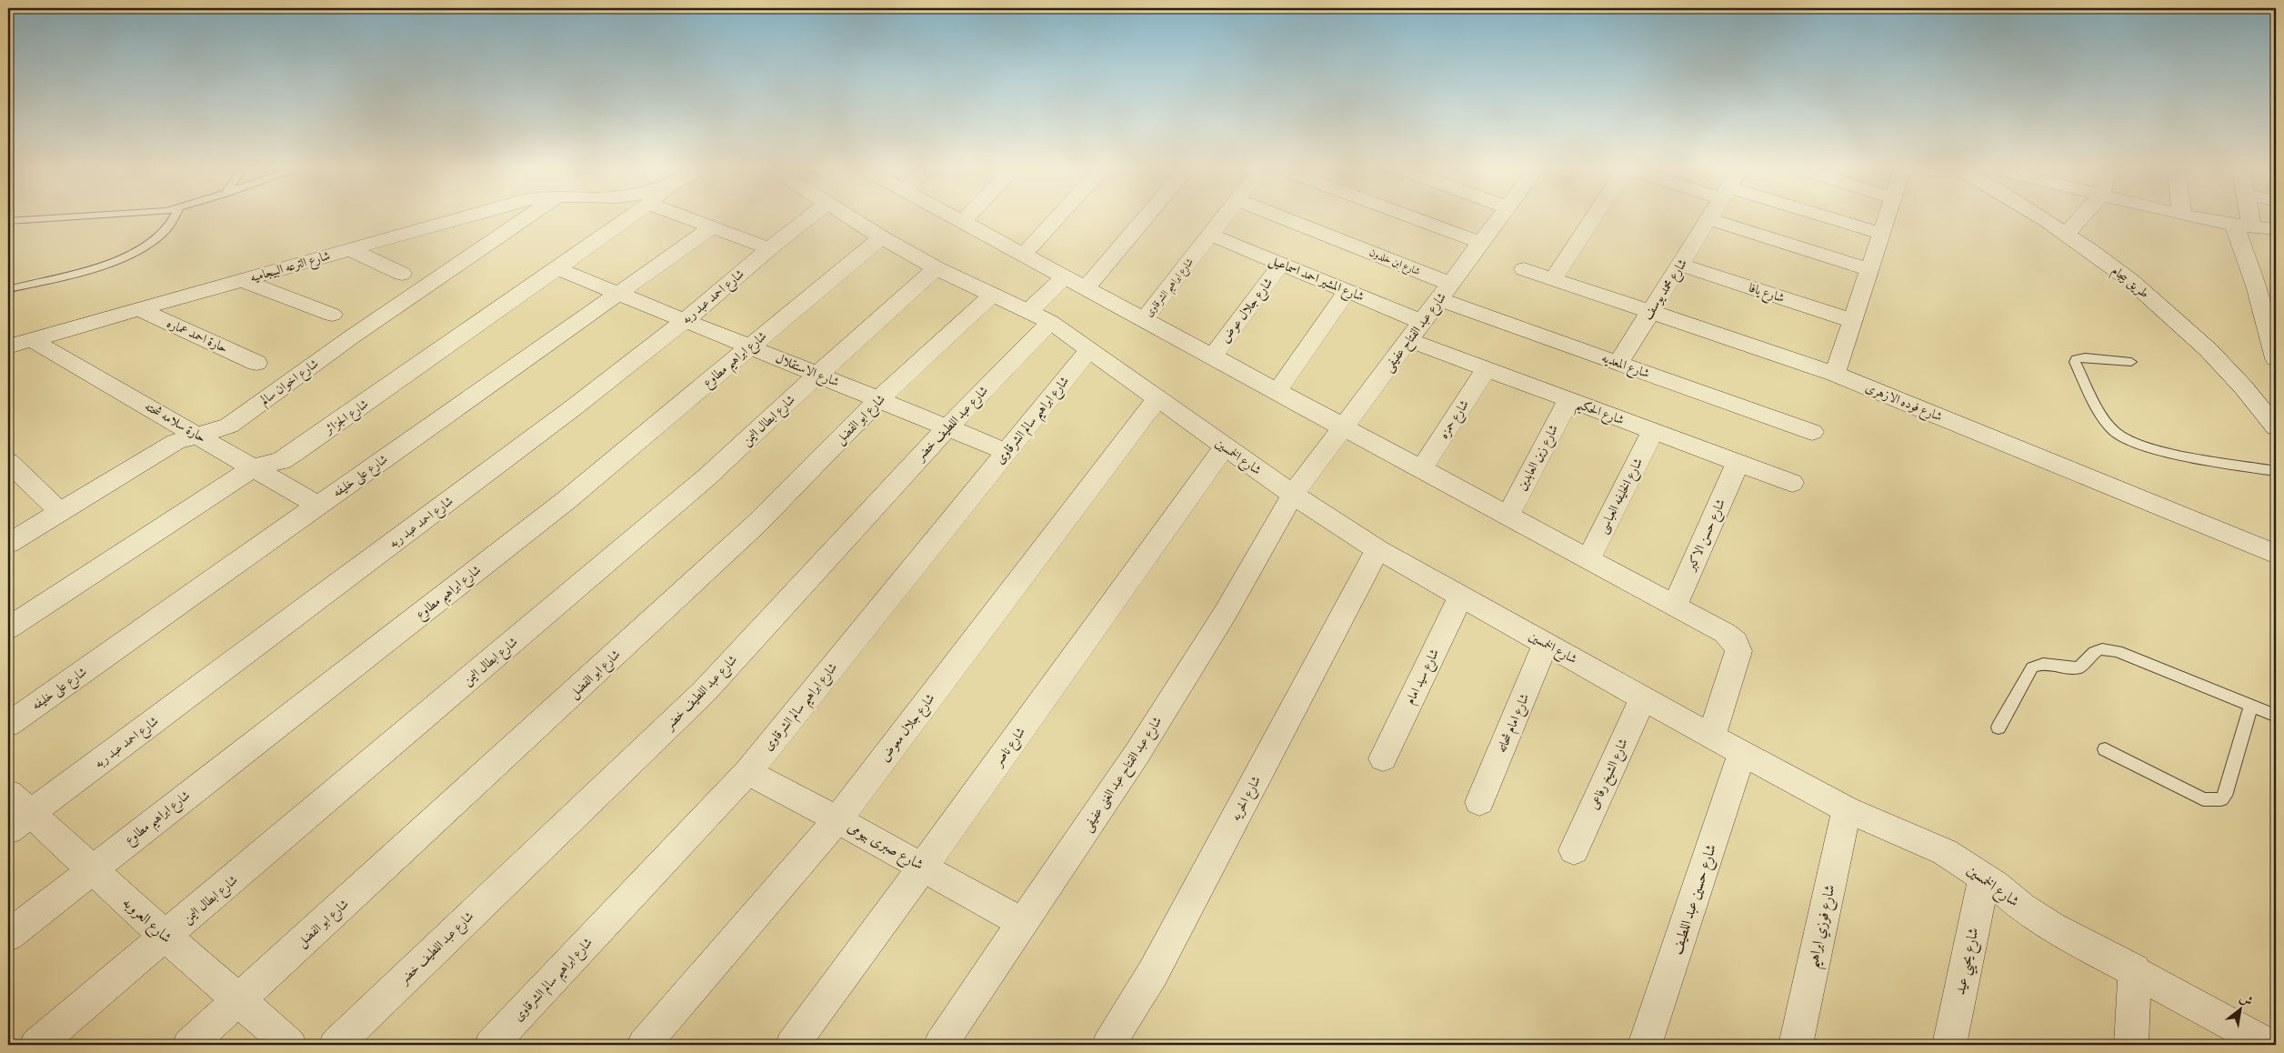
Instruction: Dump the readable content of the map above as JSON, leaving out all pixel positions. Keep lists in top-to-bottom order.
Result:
{
  "streets": {
    "street": [
      "شارع ابن خلدون",
      "شارع الترعه البيجاميه",
      "شارع المشير احمد اسماعيل",
      "طريق بيجام",
      "شارع ابراهيم الشرقاوى",
      "شارع محمد يوسف",
      "شارع يافا",
      "شارع احمد عبد ربه",
      "شارع جلال عوض",
      "شارع عبد الفتاح عفيفى",
      "حارة احمد عماره",
      "شارع ابراهيم مطاوع",
      "شارع المعديه",
      "شارع الاستقلال",
      "شارع اخوان سالم",
      "شارع فوده الازهرى",
      "شارع الحكيم",
      "شارع الجزائر",
      "شارع ابو الفضل",
      "شارع حمزه",
      "شارع ابطال اليمن",
      "شارع ابراهيم سالم الشرقاوى",
      "حارة سلامه شحته",
      "شارع عبد اللطيف خضر",
      "شارع الخمسين",
      "شارع زين العابدين",
      "شارع على خليفه",
      "شارع الخليفه العباسى",
      "شارع حسن الاكبر",
      "شارع سيد امام",
      "شارع امام شحاته",
      "شارع جلال معوض",
      "شارع ناصر",
      "شارع عبد الفتاح عبد الغنى عفيفى",
      "شارع الشيخ رفاعى",
      "شارع الحريه",
      "شارع صبرى بيومى",
      "شارع حسين عبد اللطيف",
      "شارع العروبه",
      "شارع فوزي ابراهيم",
      "شارع يحيي عيد"
    ]
  },
  "crossings": [
    ["شارع ابن خلدون", "شارع عبد الفتاح عفيفى"],
    ["شارع ابن خلدون", "شارع المعديه"],
    ["شارع الترعه البيجاميه", "حارة احمد عماره"],
    ["شارع الترعه البيجاميه", "حارة سلامه شحته"],
    ["شارع المشير احمد اسماعيل", "شارع ابراهيم الشرقاوى"],
    ["شارع المشير احمد اسماعيل", "شارع جلال عوض"],
    ["شارع المشير احمد اسماعيل", "شارع عبد الفتاح عفيفى"],
    ["شارع محمد يوسف", "شارع يافا"],
    ["شارع محمد يوسف", "شارع المعديه"],
    ["شارع محمد يوسف", "شارع فوده الازهرى"],
    ["شارع احمد عبد ربه", "شارع الاستقلال"],
    ["شارع احمد عبد ربه", "شارع العروبه"],
    ["شارع عبد الفتاح عفيفى", "شارع المعديه"],
    ["شارع عبد الفتاح عفيفى", "شارع الحكيم"],
    ["شارع عبد الفتاح عفيفى", "شارع الخمسين"],
    ["شارع عبد الفتاح عفيفى", "شارع عبد الفتاح عبد الغنى عفيفى"],
    ["شارع ابراهيم مطاوع", "شارع الاستقلال"],
    ["شارع ابراهيم مطاوع", "شارع الخمسين"],
    ["شارع ابراهيم مطاوع", "شارع العروبه"],
    ["شارع الاستقلال", "شارع الجزائر"],
    ["شارع الاستقلال", "شارع ابو الفضل"],
    ["شارع الاستقلال", "شارع ابطال اليمن"],
    ["شارع الاستقلال", "شارع ابراهيم سالم الشرقاوى"],
    ["شارع الاستقلال", "شارع عبد اللطيف خضر"],
    ["شارع الاستقلال", "شارع على خليفه"],
    ["شارع اخوان سالم", "حارة سلامه شحته"],
    ["شارع الحكيم", "شارع حمزه"],
    ["شارع الحكيم", "شارع زين العابدين"],
    ["شارع الحكيم", "شارع الخليفه العباسى"],
    ["شارع الحكيم", "شارع حسن الاكبر"],
    ["شارع الجزائر", "حارة سلامه شحته"],
    ["شارع ابو الفضل", "شارع الخمسين"],
    ["شارع ابو الفضل", "شارع العروبه"],
    ["شارع ابطال اليمن", "شارع الخمسين"],
    ["شارع ابطال اليمن", "شارع العروبه"],
    ["شارع ابراهيم سالم الشرقاوى", "شارع الخمسين"],
    ["شارع ابراهيم سالم الشرقاوى", "شارع صبرى بيومى"],
    ["حارة سلامه شحته", "شارع على خليفه"],
    ["شارع عبد اللطيف خضر", "شارع الخمسين"],
    ["شارع الخمسين", "شارع سيد امام"],
    ["شارع الخمسين", "شارع امام شحاته"],
    ["شارع الخمسين", "شارع جلال معوض"],
    ["شارع الخمسين", "شارع ناصر"],
    ["شارع الخمسين", "شارع عبد الفتاح عبد الغنى عفيفى"],
    ["شارع الخمسين", "شارع الشيخ رفاعى"],
    ["شارع الخمسين", "شارع الحريه"],
    ["شارع الخمسين", "شارع حسين عبد اللطيف"],
    ["شارع الخمسين", "شارع فوزي ابراهيم"],
    ["شارع الخمسين", "شارع يحيي عيد"],
    ["شارع جلال معوض", "شارع صبرى بيومى"],
    ["شارع ناصر", "شارع صبرى بيومى"],
    ["شارع عبد الفتاح عبد الغنى عفيفى", "شارع صبرى بيومى"]
  ],
  "north": "top right"
}
